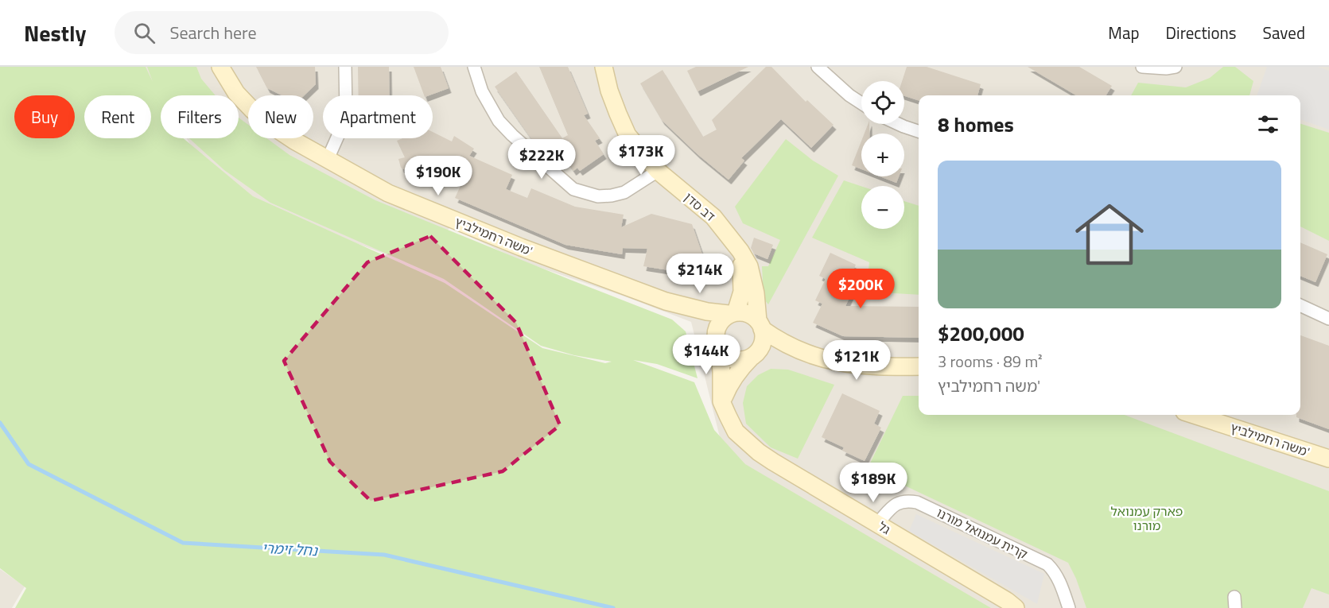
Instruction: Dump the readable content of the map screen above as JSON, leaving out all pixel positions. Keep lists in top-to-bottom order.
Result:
{
  "streets": {
    "street": [
      "דב סדן",
      "משה רחמילביץ'",
      "גל",
      "קרית עמנואל מורנו"
    ]
  },
  "crossings": [
    ["דב סדן", "משה רחמילביץ'"],
    ["דב סדן", "גל"],
    ["משה רחמילביץ'", "גל"],
    ["גל", "קרית עמנואל מורנו"]
  ],
  "water": ["נחל זימרי"],
  "parks": ["פארק עמנואל מורנו"],
  "page": {
    "header": "Nestly",
    "search": "Search here",
    "nav": ["Map", "Directions", "Saved"],
    "map_buttons": ["+", "−"],
    "chip": [
      "Buy",
      "Rent",
      "Filters",
      "New",
      "Apartment"
    ],
    "heading": "8 homes",
    "price": [
      "$173K",
      "$222K",
      "$190K",
      "$214K",
      "$200K",
      "$144K",
      "$121K",
      "$189K"
    ],
    "list": [
      {
        "name": "$200,000",
        "note": "3 rooms · 89 m² · משה רחמילביץ'"
      }
    ]
  }
}
